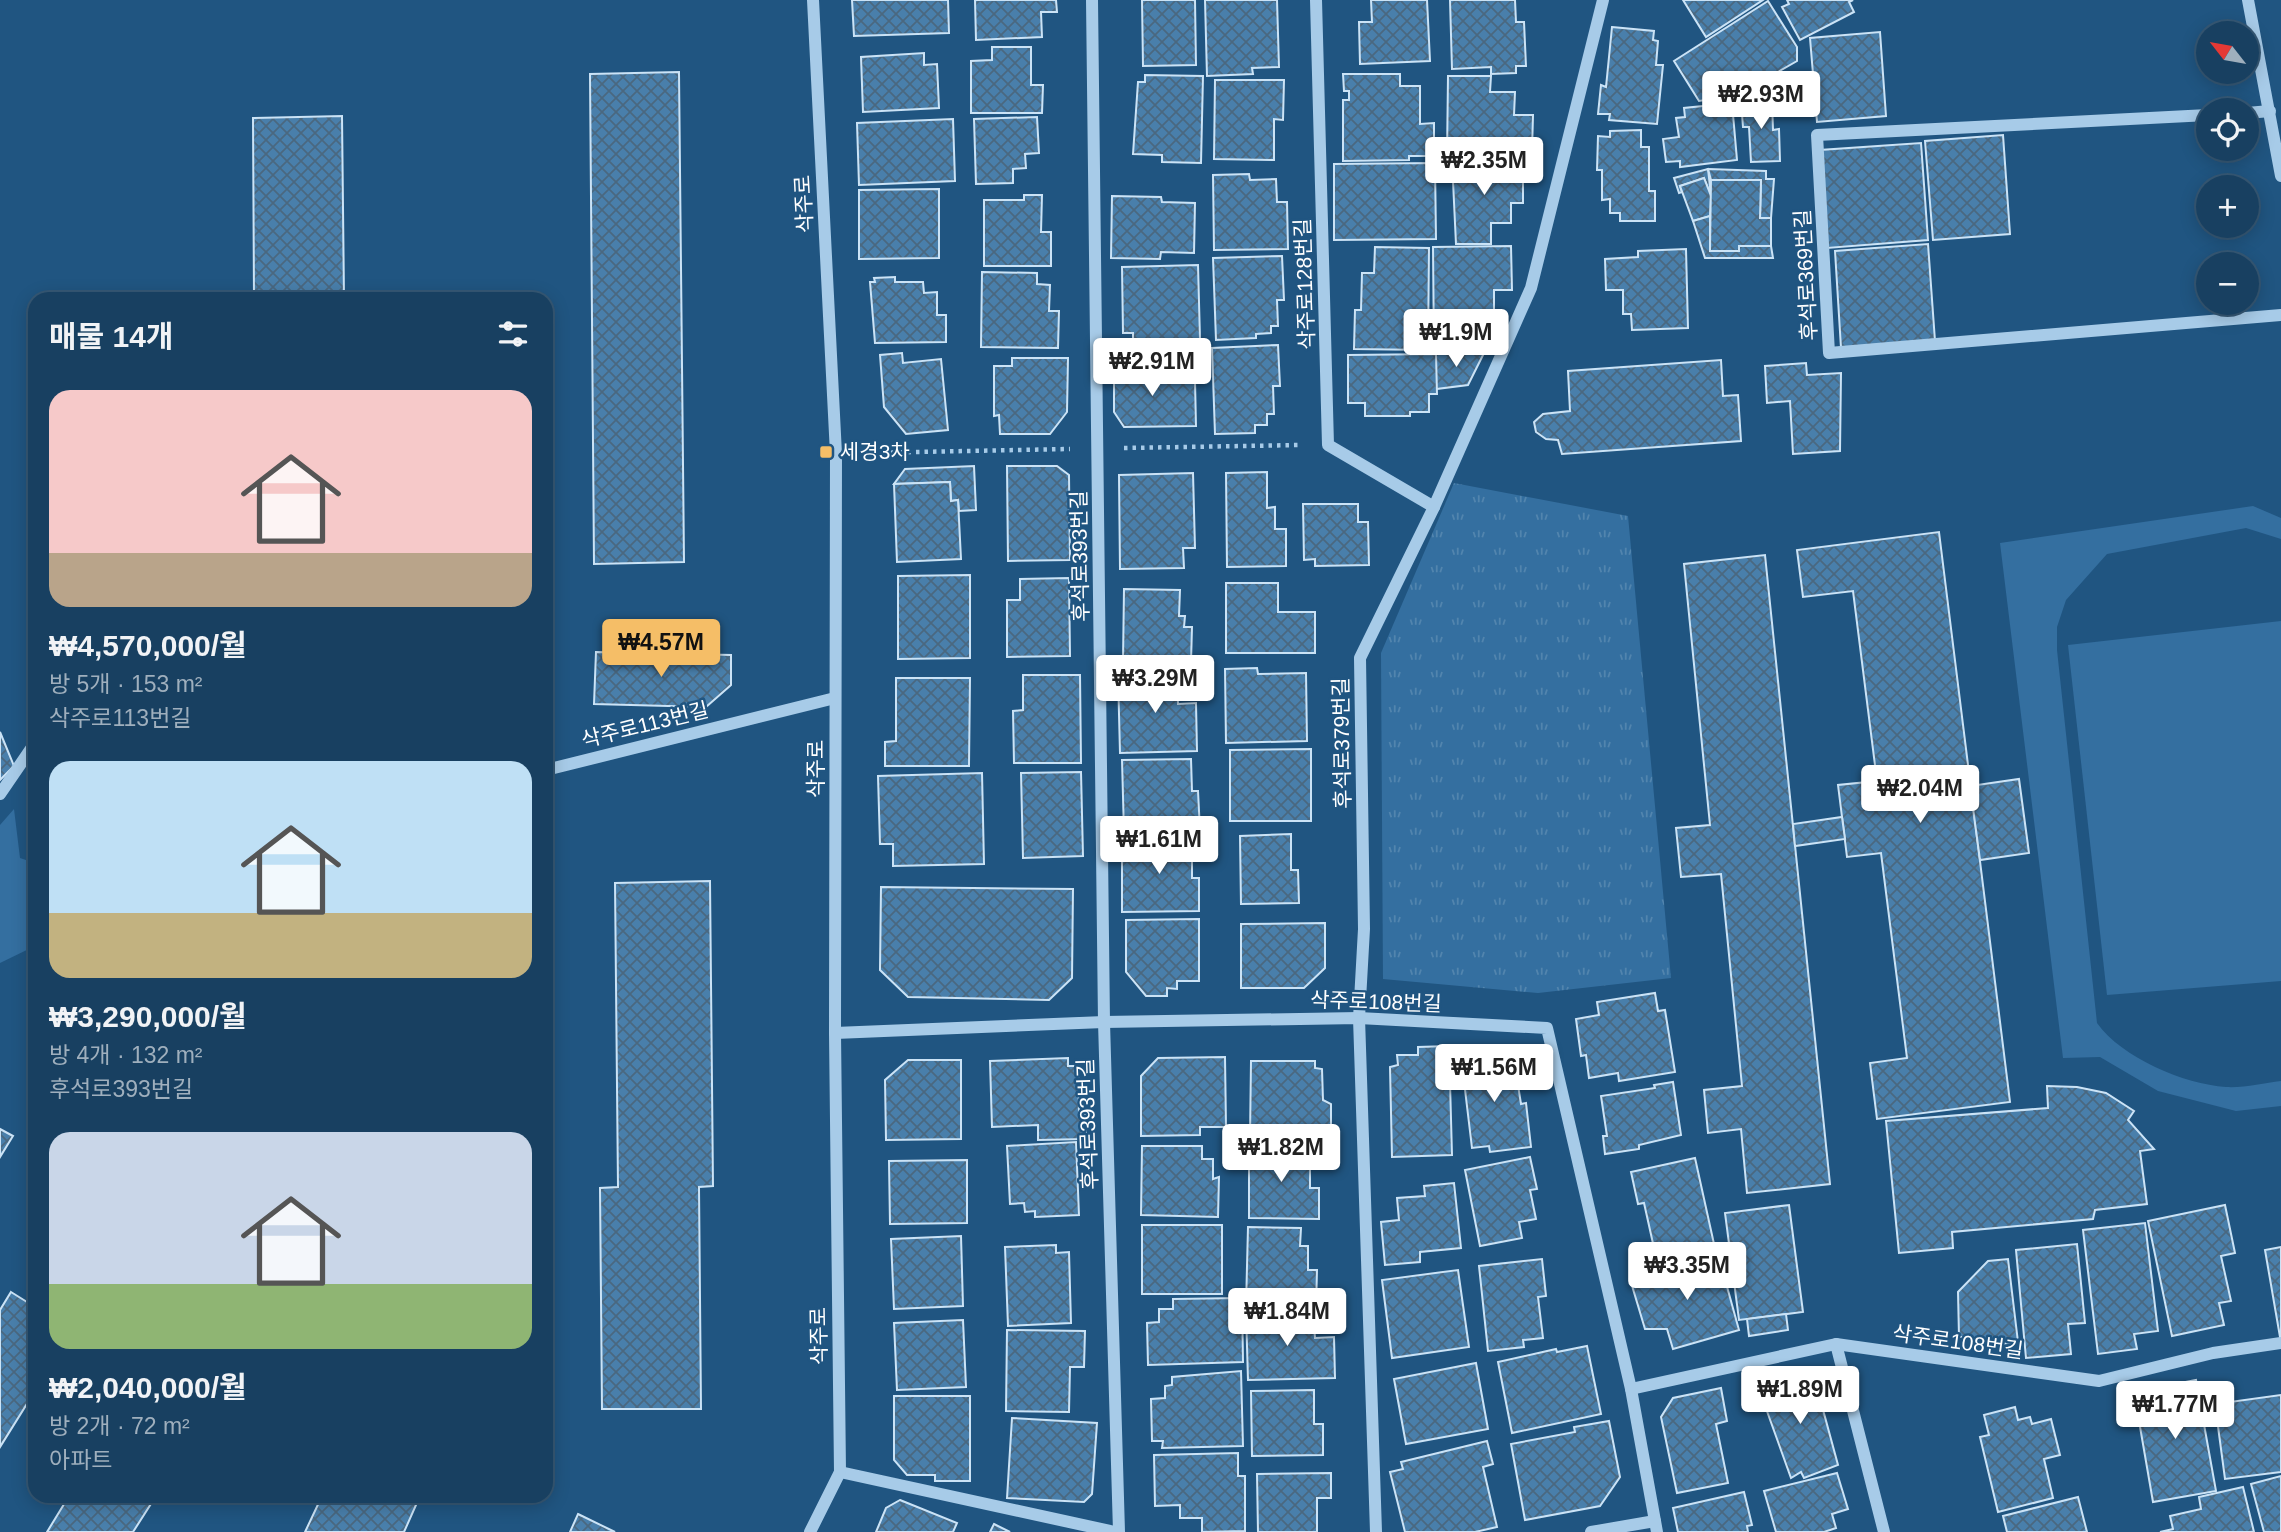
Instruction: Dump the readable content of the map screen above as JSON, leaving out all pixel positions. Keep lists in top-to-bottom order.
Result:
{
  "streets": {
    "street": [
      "삭주로",
      "후석로369번길",
      "삭주로128번길",
      "후석로393번길",
      "삭주로113번길",
      "후석로379번길",
      "삭주로108번길"
    ]
  },
  "crossings": [
    ["삭주로", "삭주로113번길"],
    ["삭주로", "삭주로108번길"],
    ["삭주로128번길", "후석로379번길"],
    ["후석로393번길", "삭주로108번길"],
    ["후석로379번길", "삭주로108번길"]
  ],
  "places": {
    "transit": ["세경3차"]
  },
  "north": "top left",
  "page": {
    "map_buttons": ["+", "−"],
    "price": [
      "₩2.93M",
      "₩2.35M",
      "₩1.9M",
      "₩2.91M",
      "₩4.57M",
      "₩3.29M",
      "₩2.04M",
      "₩1.61M",
      "₩1.56M",
      "₩1.82M",
      "₩3.35M",
      "₩1.84M",
      "₩1.89M",
      "₩1.77M"
    ],
    "heading": "매물 14개",
    "list": [
      {
        "name": "₩4,570,000/월",
        "note": "방 5개 · 153 m² · 삭주로113번길"
      },
      {
        "name": "₩3,290,000/월",
        "note": "방 4개 · 132 m² · 후석로393번길"
      },
      {
        "name": "₩2,040,000/월",
        "note": "방 2개 · 72 m² · 아파트"
      }
    ]
  }
}
